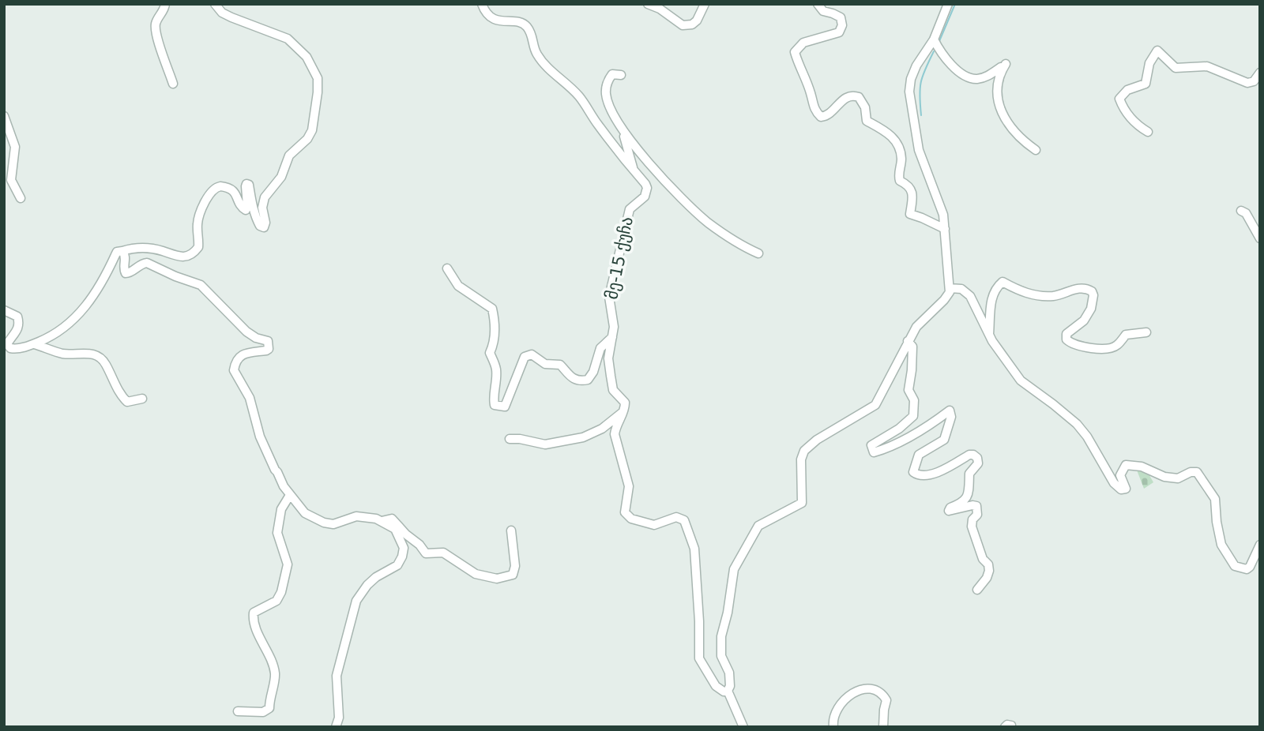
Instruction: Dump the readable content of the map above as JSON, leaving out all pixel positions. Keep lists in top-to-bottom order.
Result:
{
  "streets": {
    "street": ["მე-15 ქუჩა"]
  }
}
